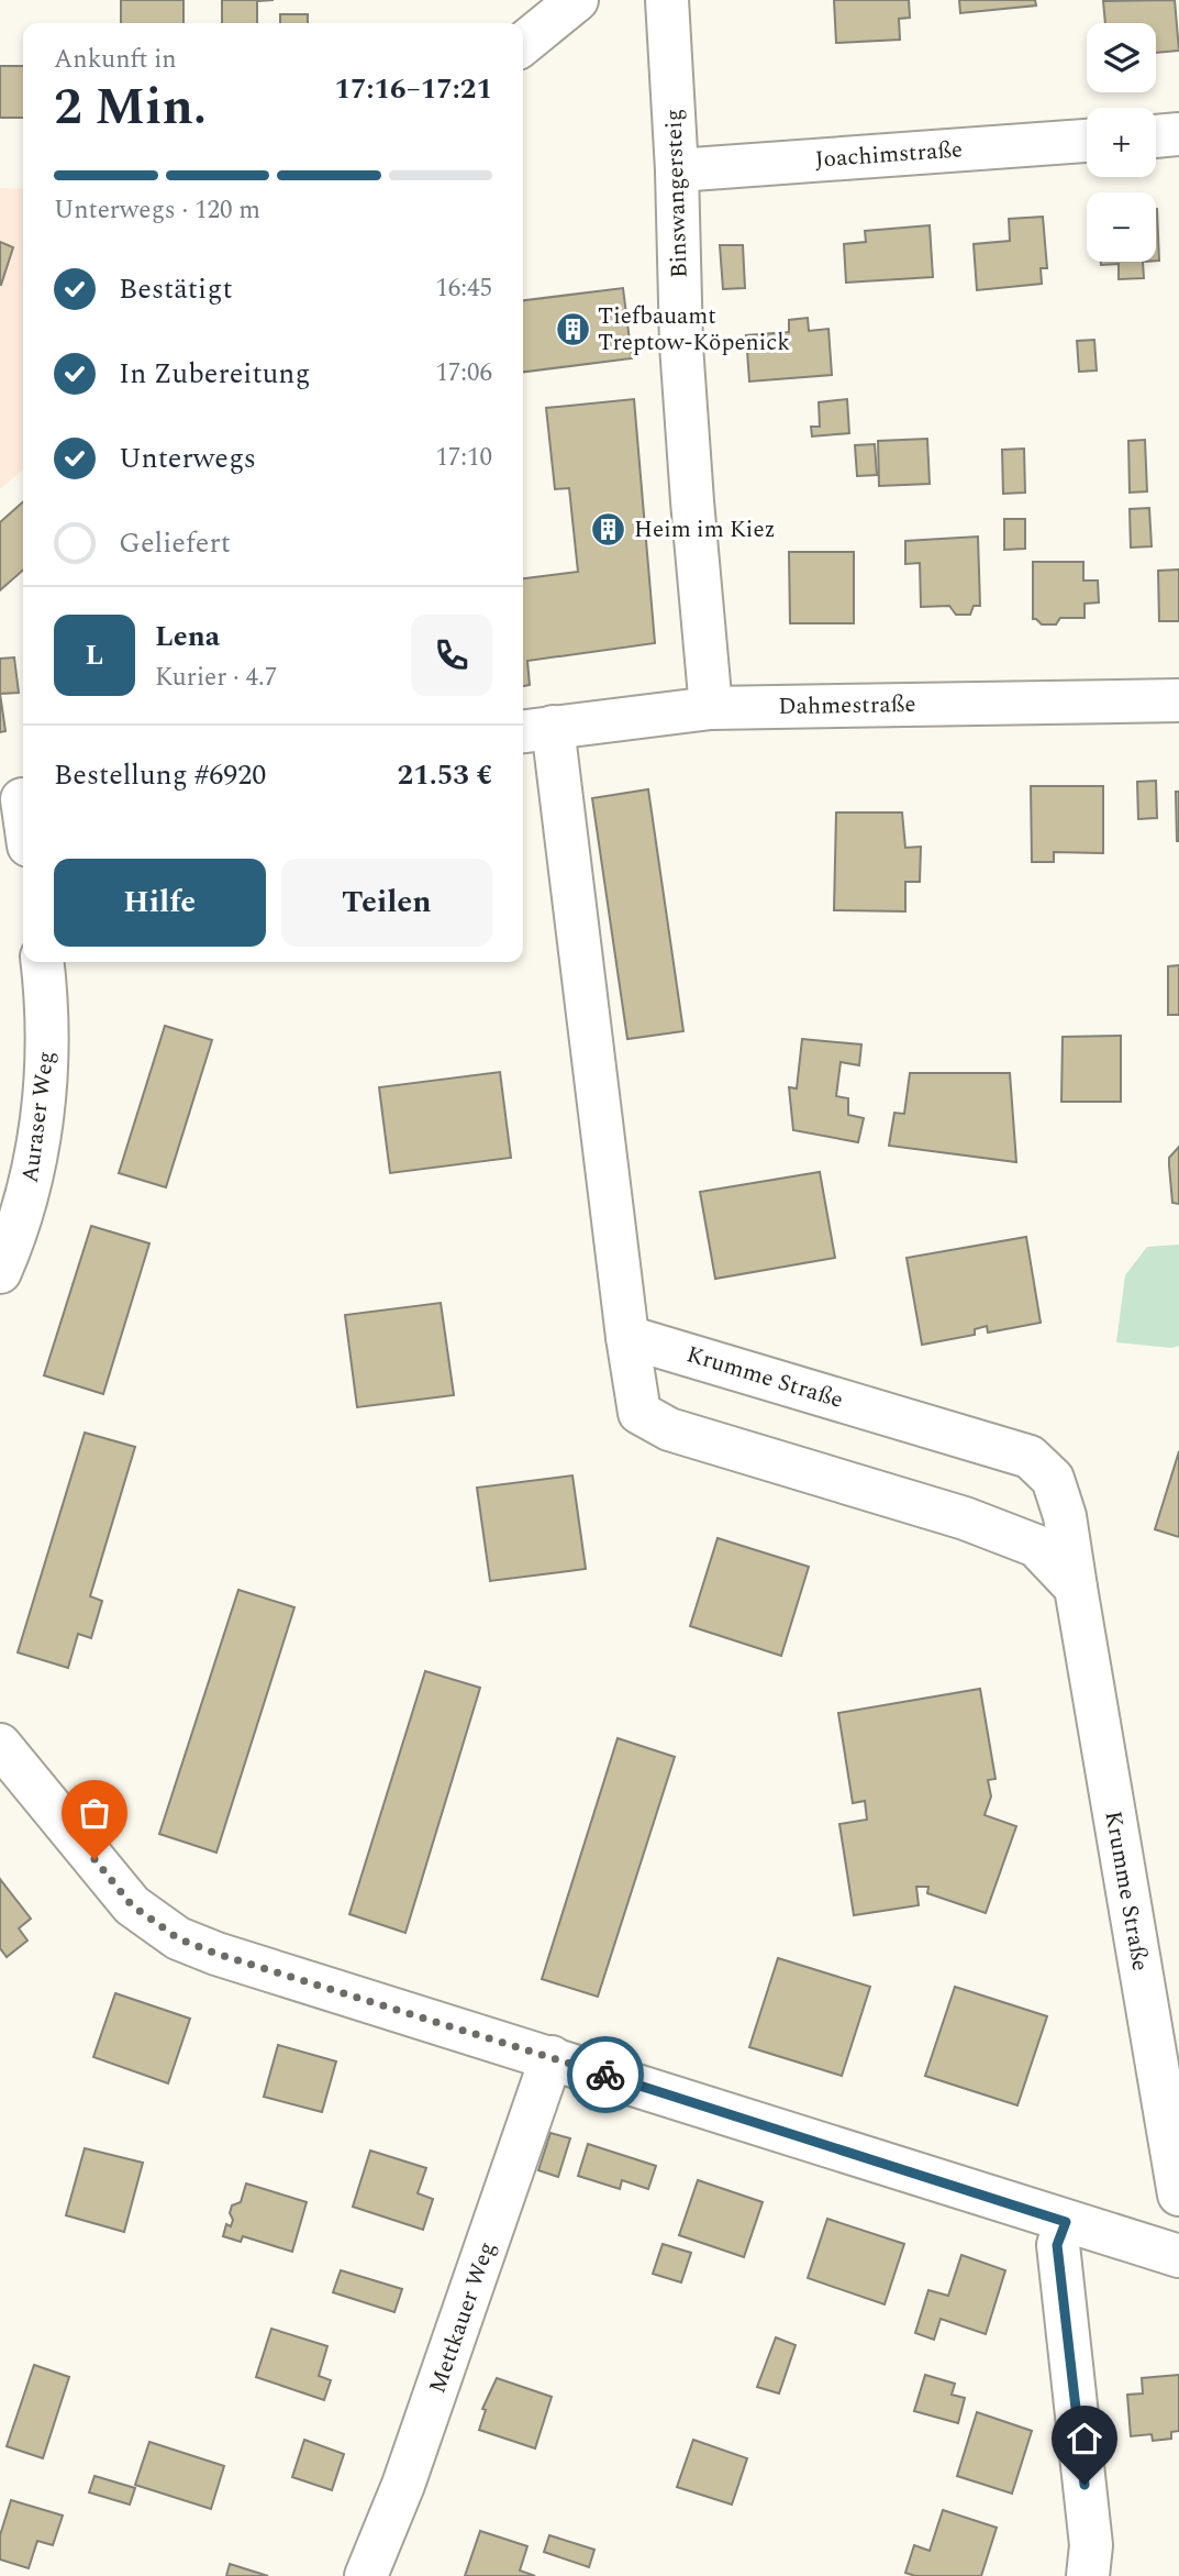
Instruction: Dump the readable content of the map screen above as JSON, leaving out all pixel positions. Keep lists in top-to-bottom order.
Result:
{
  "streets": {
    "street": [
      "Joachimstraße",
      "Binswangersteig",
      "Dahmestraße",
      "Auraser Weg",
      "Krumme Straße",
      "Mettkauer Weg"
    ]
  },
  "crossings": [
    ["Joachimstraße", "Binswangersteig"],
    ["Binswangersteig", "Dahmestraße"]
  ],
  "places": {
    "building": ["Tiefbauamt Treptow-Köpenick", "Heim im Kiez"]
  },
  "page": {
    "map_buttons": ["+", "−"],
    "heading": ["2 Min.", "Ankunft in", "17:16–17:21"],
    "panel": [
      "Lena",
      "Kurier · 4.7",
      "Bestellung #6920",
      "21.53 €"
    ],
    "bar": "Unterwegs · 120 m",
    "list": [
      ["Bestätigt", "16:45"],
      ["In Zubereitung", "17:06"],
      ["Unterwegs", "17:10"],
      "Geliefert"
    ],
    "round": "L",
    "buttons": ["Hilfe", "Teilen"]
  }
}
